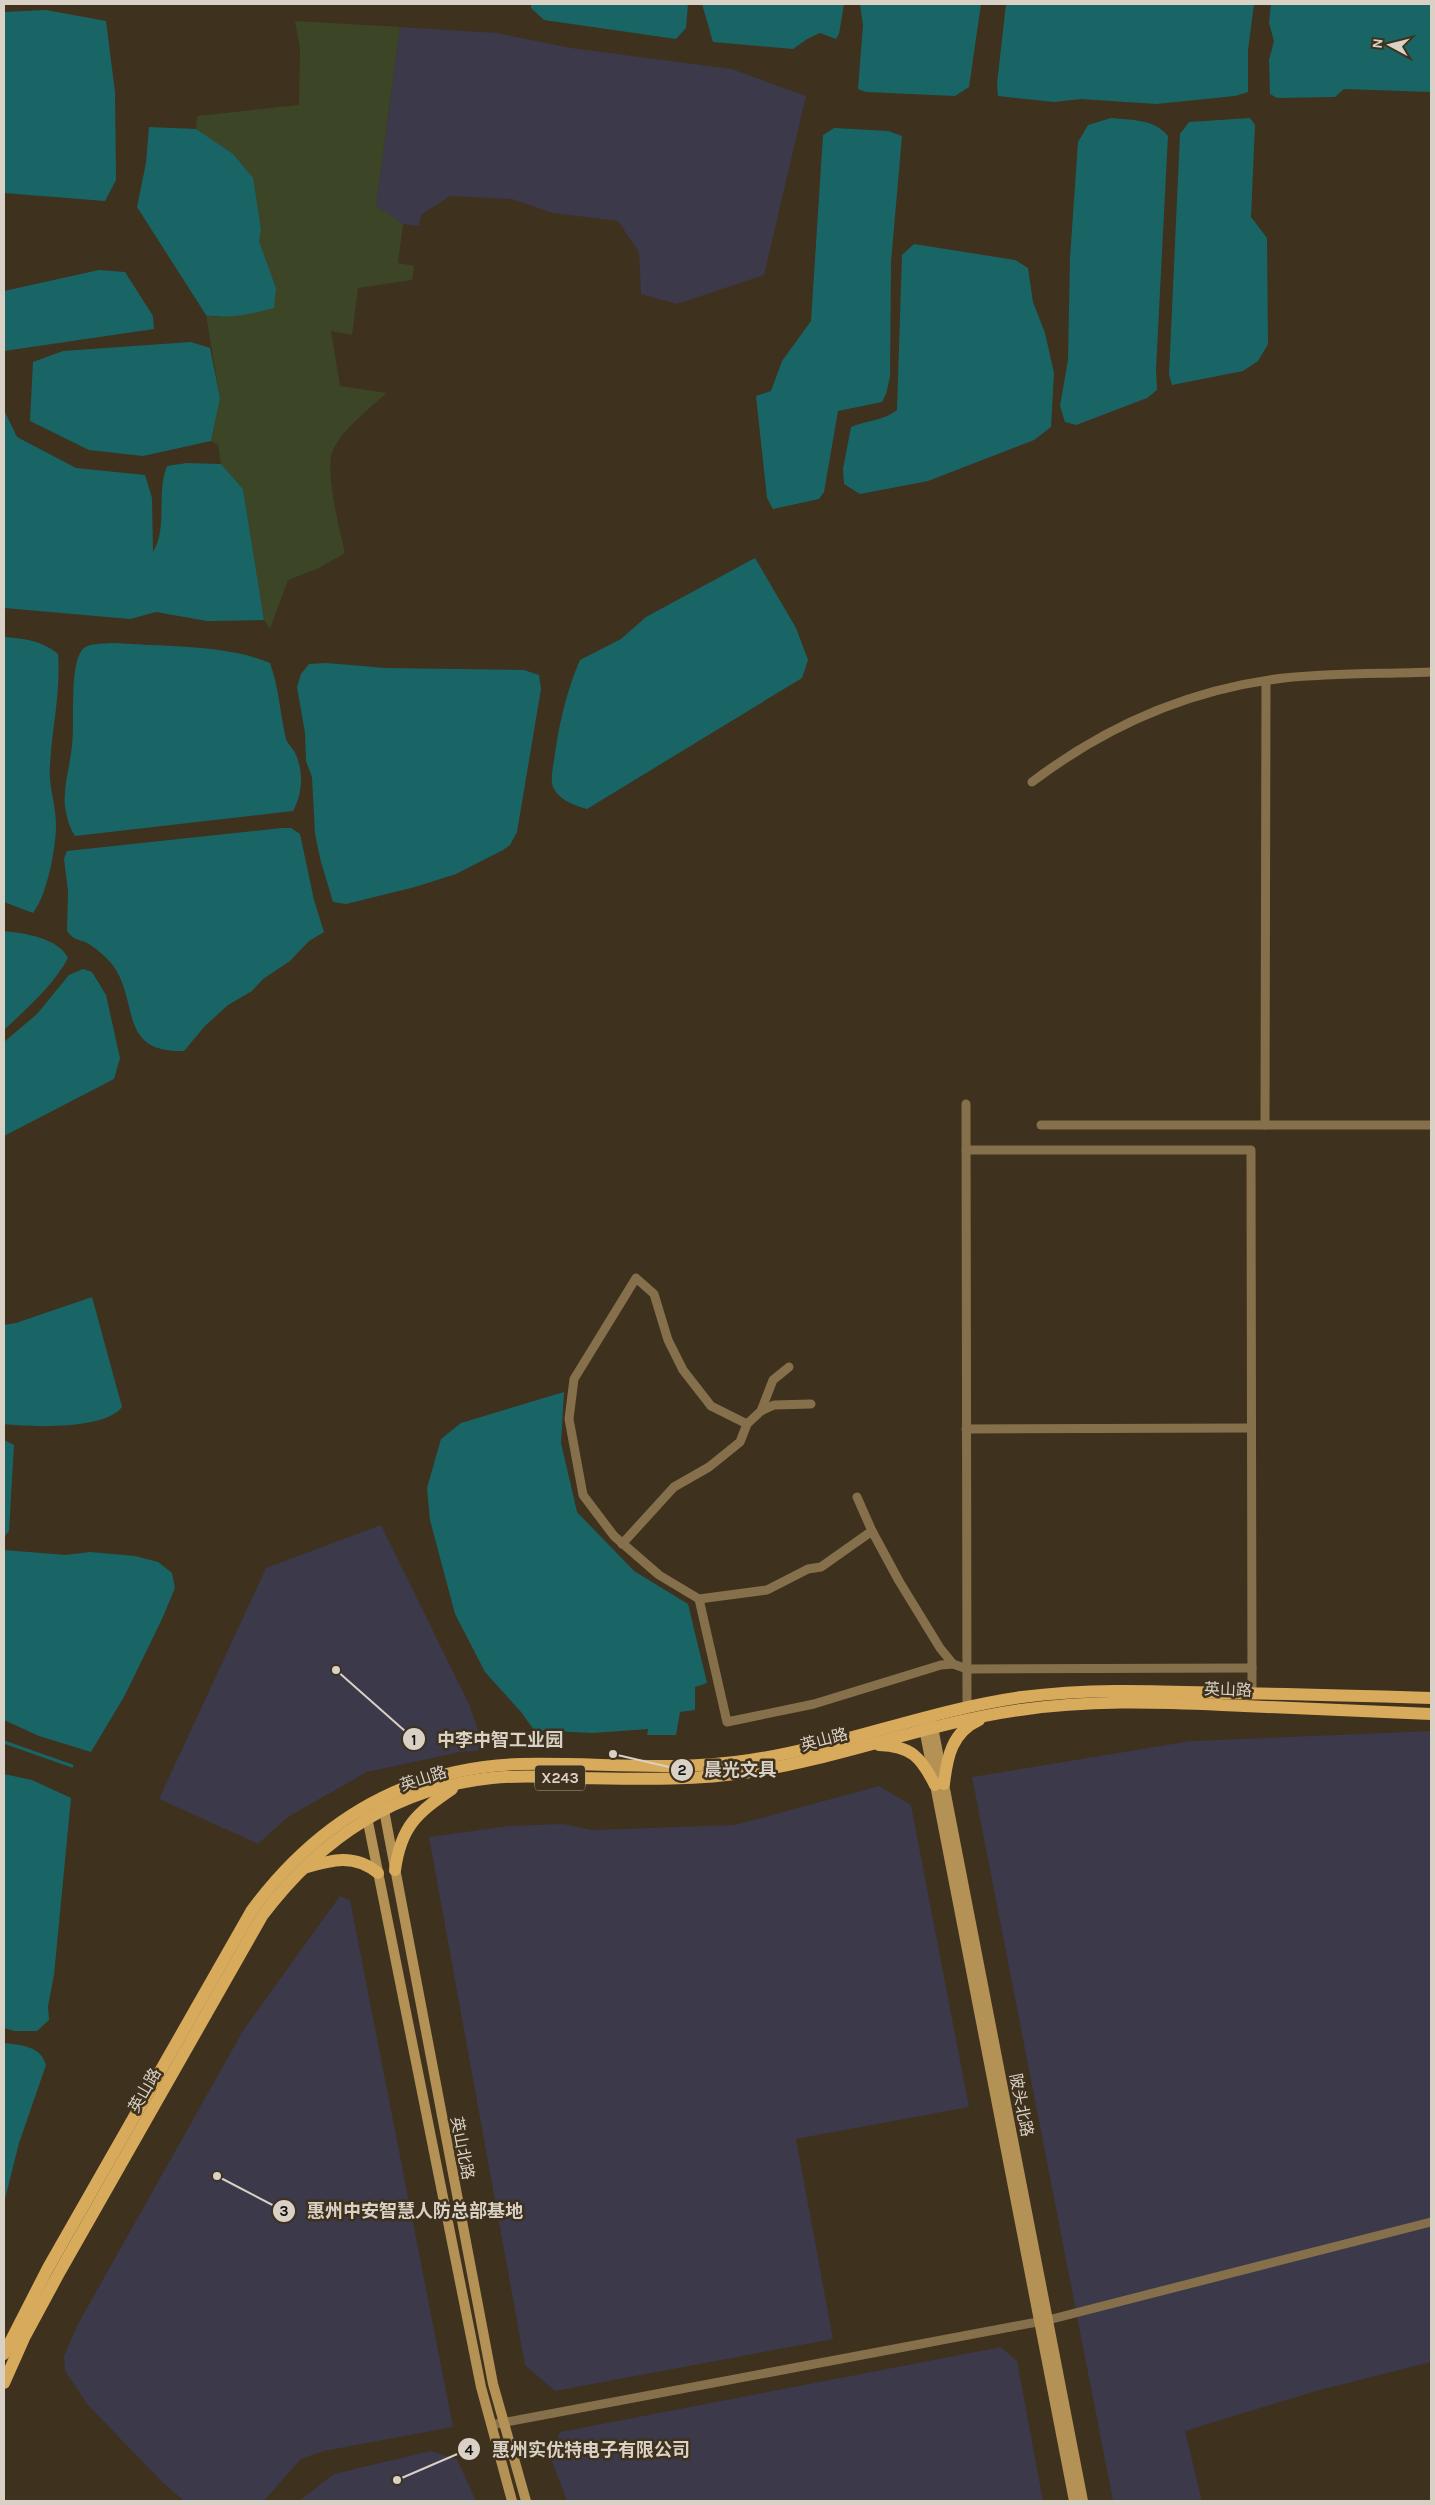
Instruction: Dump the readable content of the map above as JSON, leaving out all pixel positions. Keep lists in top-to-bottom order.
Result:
{
  "streets": {
    "main road": [
      "英山路",
      "X243",
      "陂头北路",
      "英山北路"
    ]
  },
  "crossings": [
    ["英山路", "陂头北路"],
    ["英山路", "英山北路"]
  ],
  "places": [
    "中李中智工业园",
    "晨光文具",
    "惠州中安智慧人防总部基地",
    "惠州实优特电子有限公司"
  ],
  "north": "left"
}
